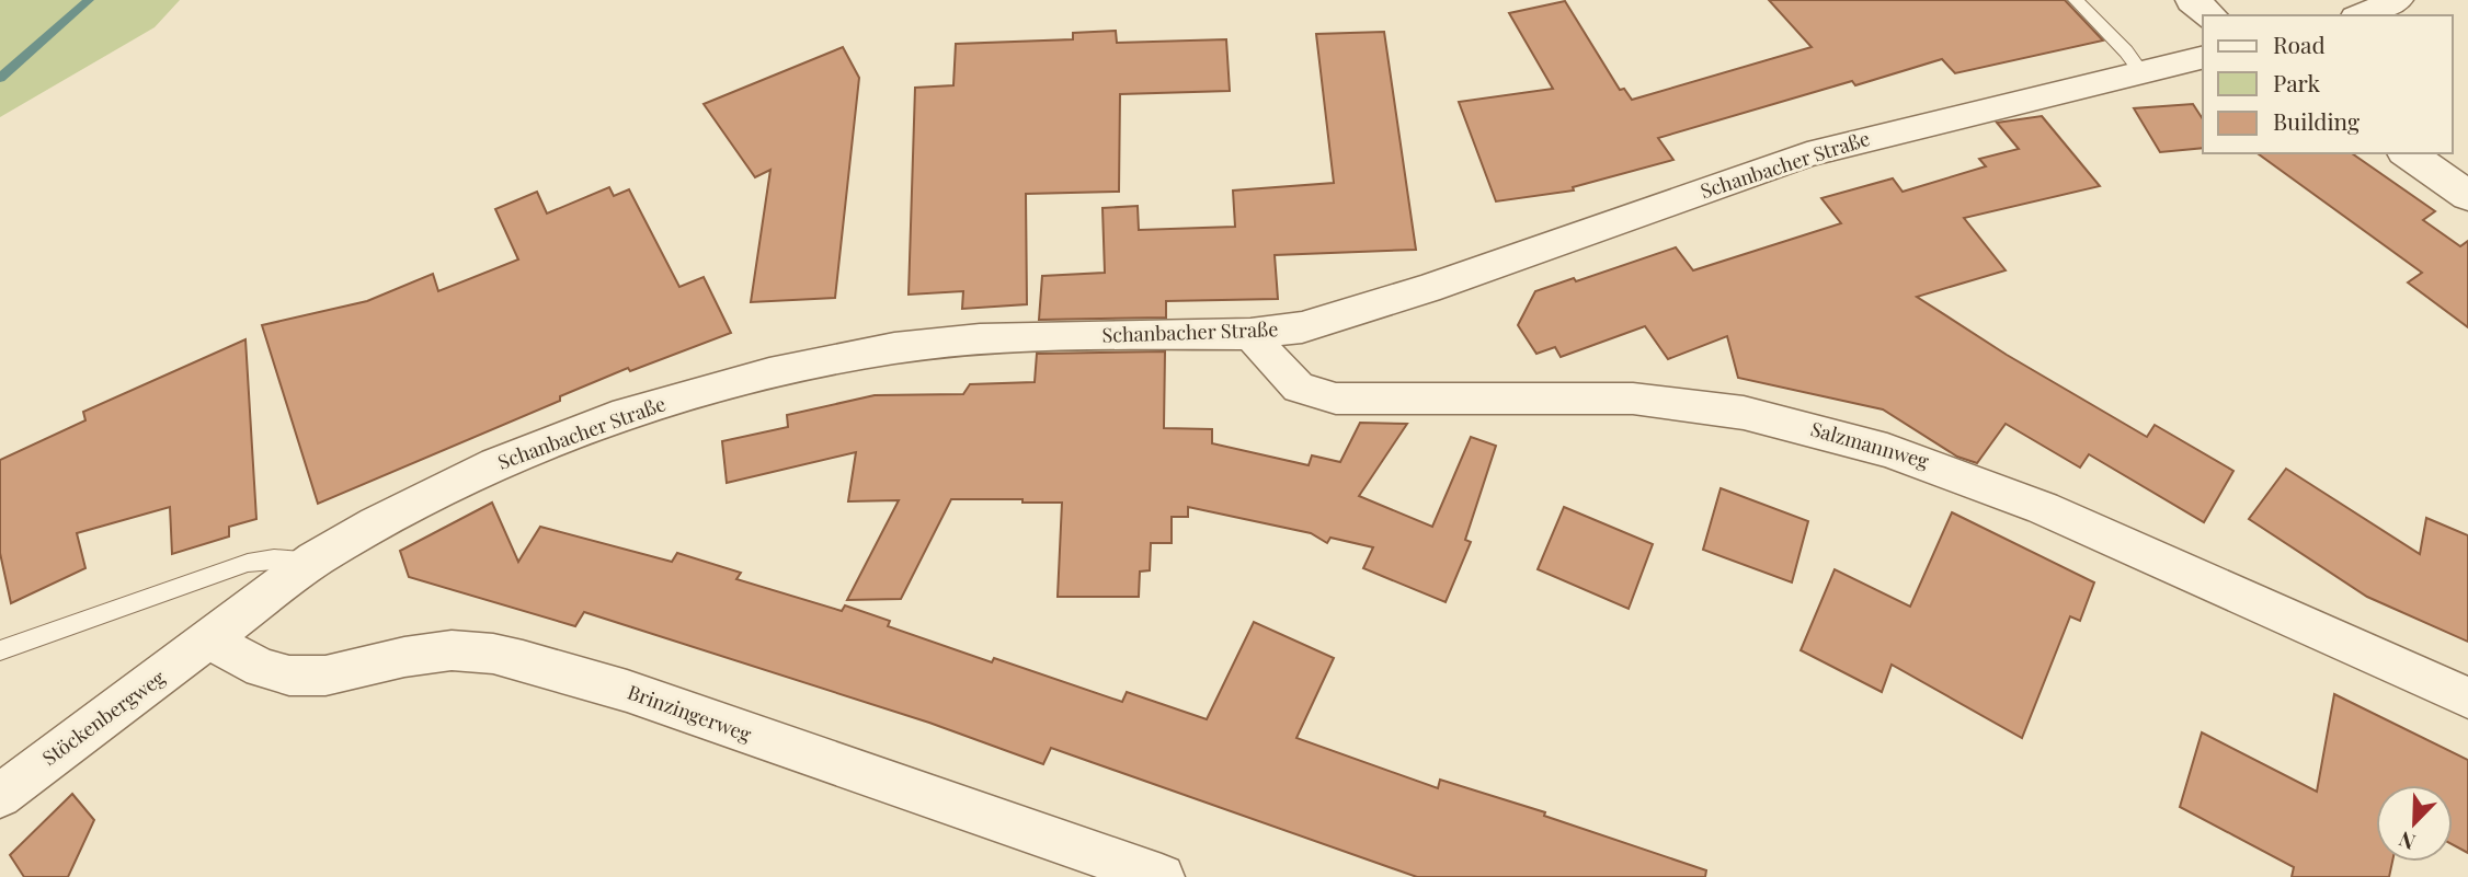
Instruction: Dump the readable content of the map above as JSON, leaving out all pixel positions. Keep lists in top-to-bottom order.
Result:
{
  "streets": {
    "street": [
      "Schanbacher Straße",
      "Salzmannweg",
      "Brinzingerweg",
      "Stöckenbergweg"
    ]
  },
  "crossings": [
    ["Schanbacher Straße", "Salzmannweg"],
    ["Schanbacher Straße", "Brinzingerweg"],
    ["Schanbacher Straße", "Stöckenbergweg"],
    ["Brinzingerweg", "Stöckenbergweg"]
  ],
  "legend": ["Road", "Park", "Building"],
  "north": "bottom left"
}
